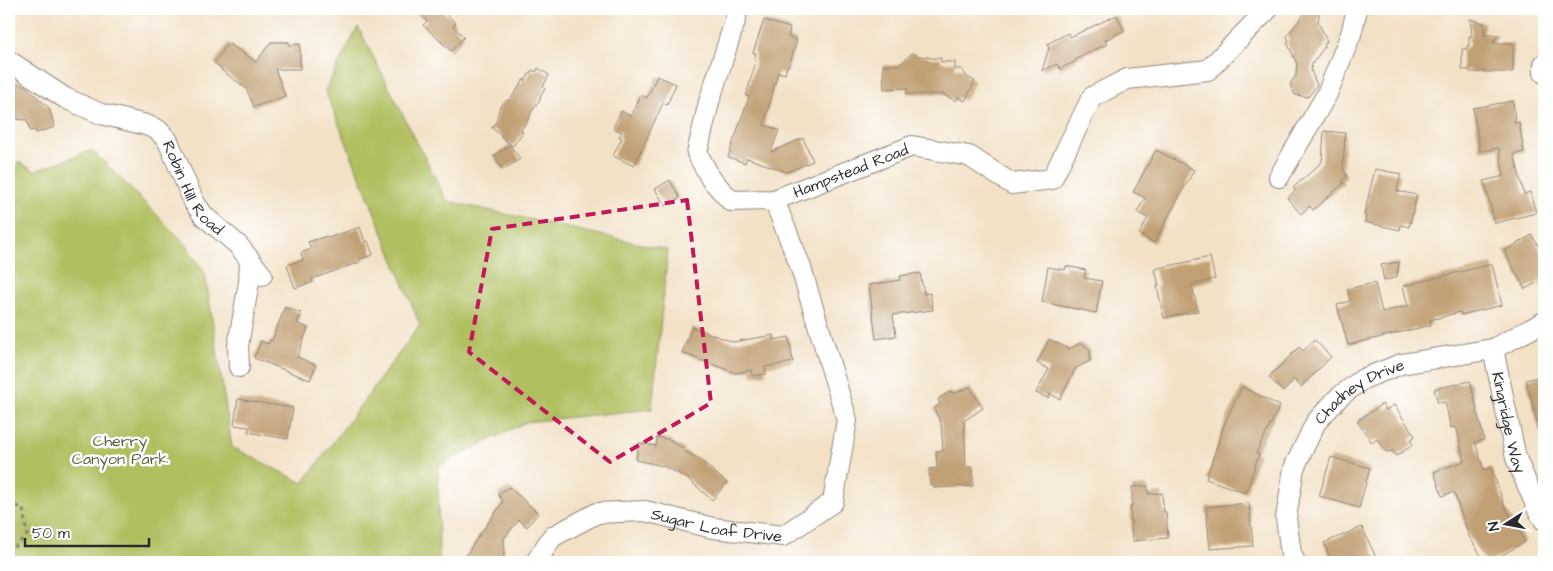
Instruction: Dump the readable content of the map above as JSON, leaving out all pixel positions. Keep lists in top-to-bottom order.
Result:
{
  "streets": {
    "street": [
      "Hampstead Road",
      "Robin Hill Road",
      "Chadney Drive",
      "Kingridge Way",
      "Sugar Loaf Drive"
    ]
  },
  "crossings": [
    ["Hampstead Road", "Sugar Loaf Drive"],
    ["Chadney Drive", "Kingridge Way"]
  ],
  "parks": ["Cherry Canyon Park"],
  "scale_bar": "50 m",
  "north": "left"
}
